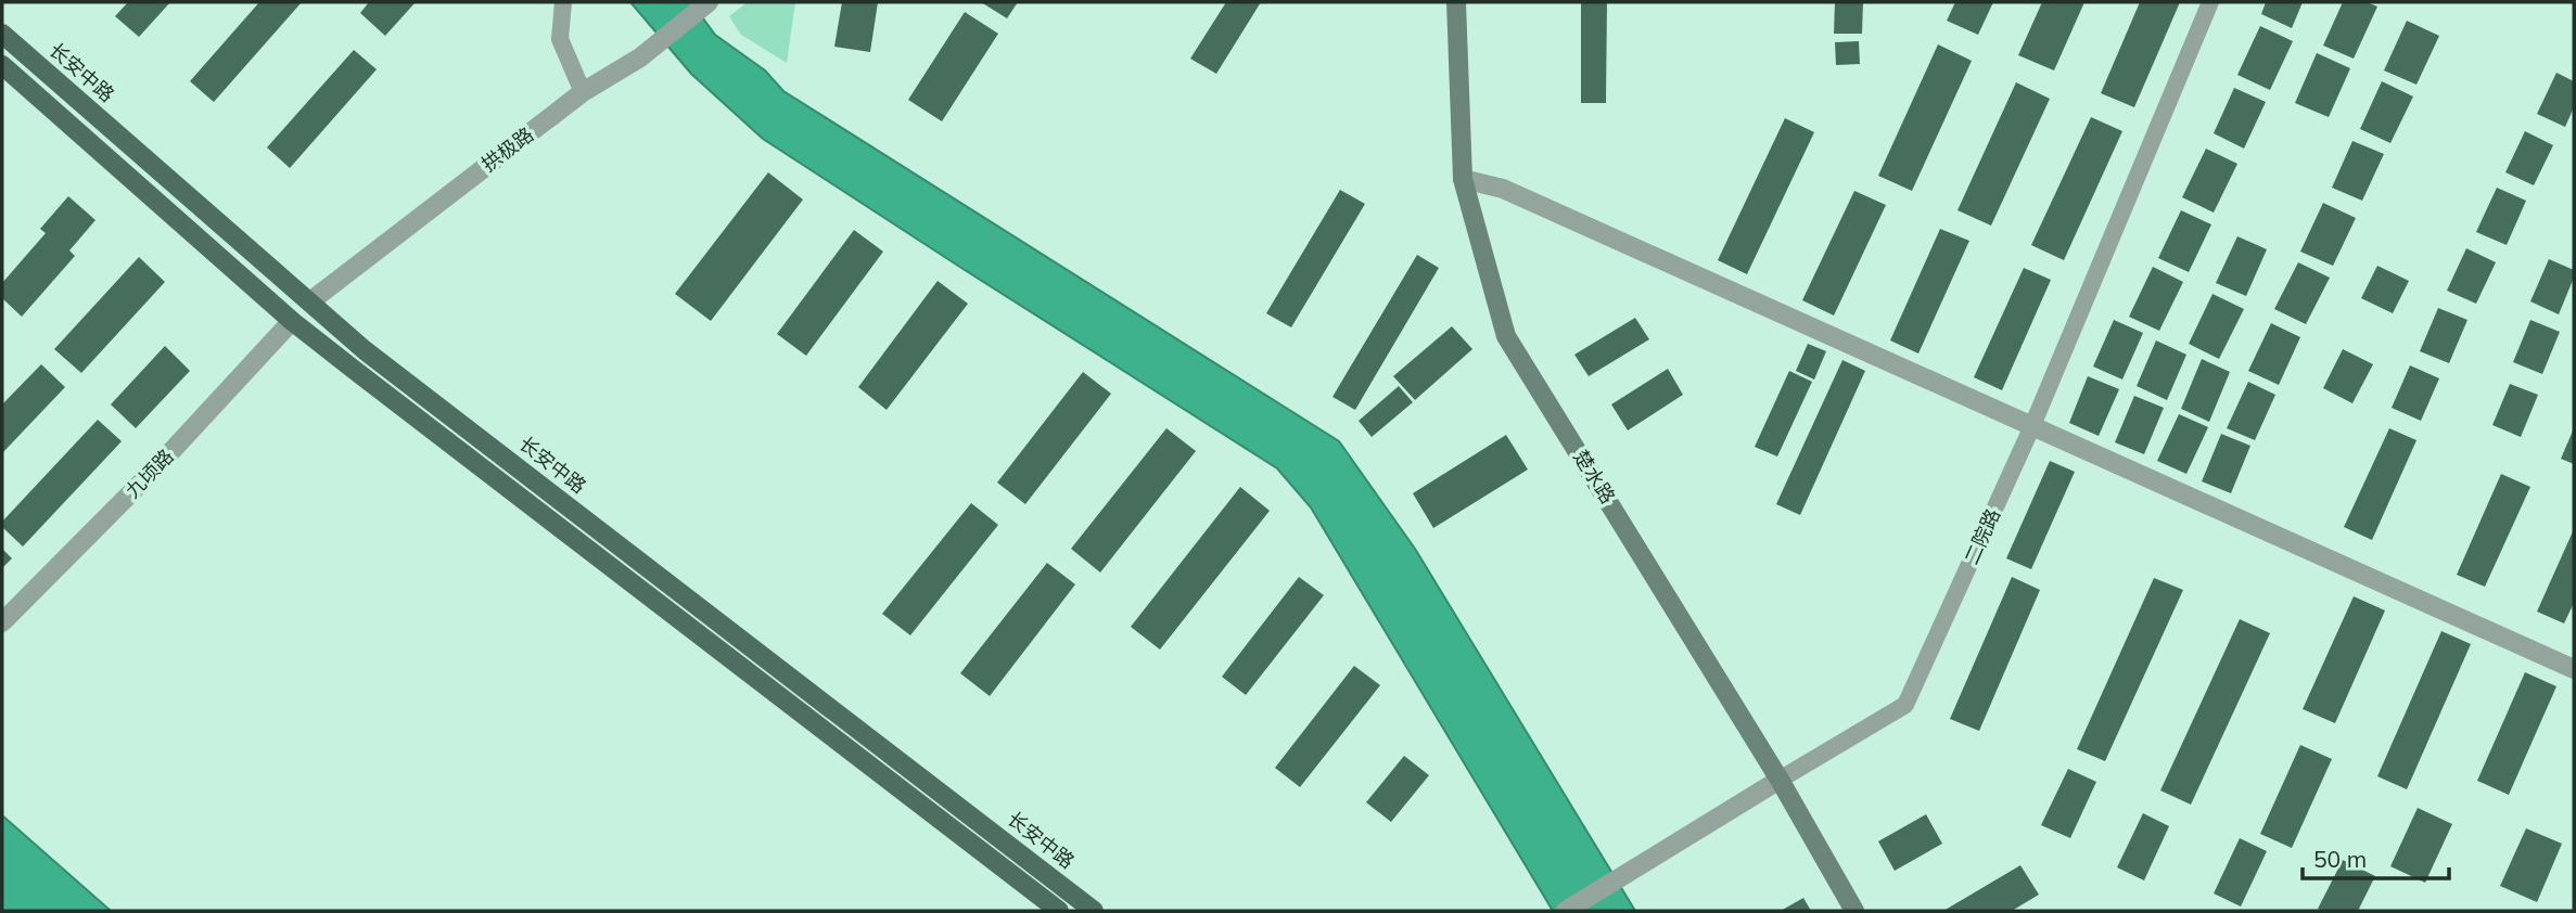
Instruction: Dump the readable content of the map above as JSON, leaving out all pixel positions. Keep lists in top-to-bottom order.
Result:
{
  "streets": {
    "main road": ["长安中路", "楚水路"],
    "street": ["拱极路", "九顷路", "二院路"]
  },
  "crossings": [
    ["长安中路", "拱极路"],
    ["楚水路", "二院路"]
  ],
  "scale_bar": "50 m"
}
